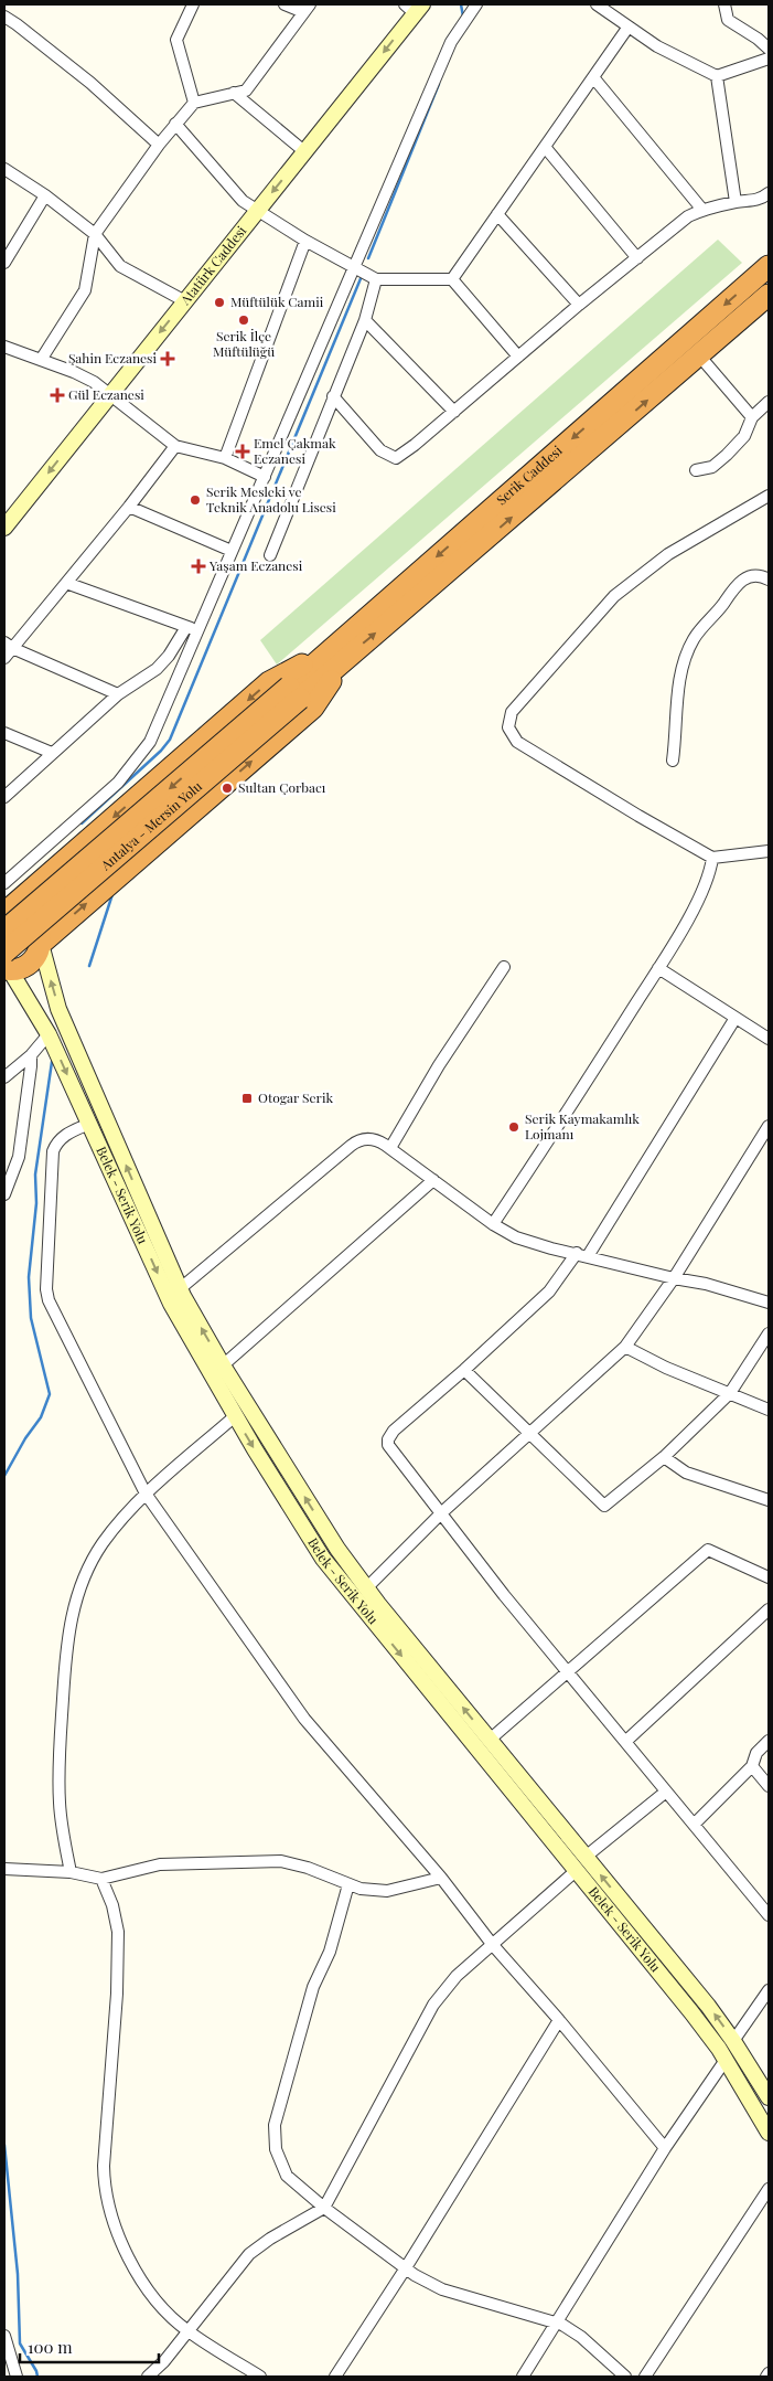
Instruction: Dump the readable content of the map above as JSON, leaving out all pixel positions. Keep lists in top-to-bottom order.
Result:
{
  "streets": {
    "highway": ["Serik Caddesi", "Antalya - Mersin Yolu"],
    "main road": ["Atatürk Caddesi", "Belek - Serik Yolu"]
  },
  "crossings": [
    ["Serik Caddesi", "Antalya - Mersin Yolu"],
    ["Antalya - Mersin Yolu", "Belek - Serik Yolu"]
  ],
  "one_way": ["Atatürk Caddesi"],
  "places": {
    "other": [
      "Müftülük Camii",
      "Serik İlçe Müftülüğü",
      "Serik Mesleki ve Teknik Anadolu Lisesi",
      "Sultan Çorbacı",
      "Serik Kaymakamlık Lojmanı"
    ],
    "health": [
      "Şahin Eczanesi",
      "Gül Eczanesi",
      "Emel Çakmak Eczanesi",
      "Yaşam Eczanesi"
    ],
    "transit": ["Otogar Serik"]
  },
  "scale_bar": "100 m"
}
